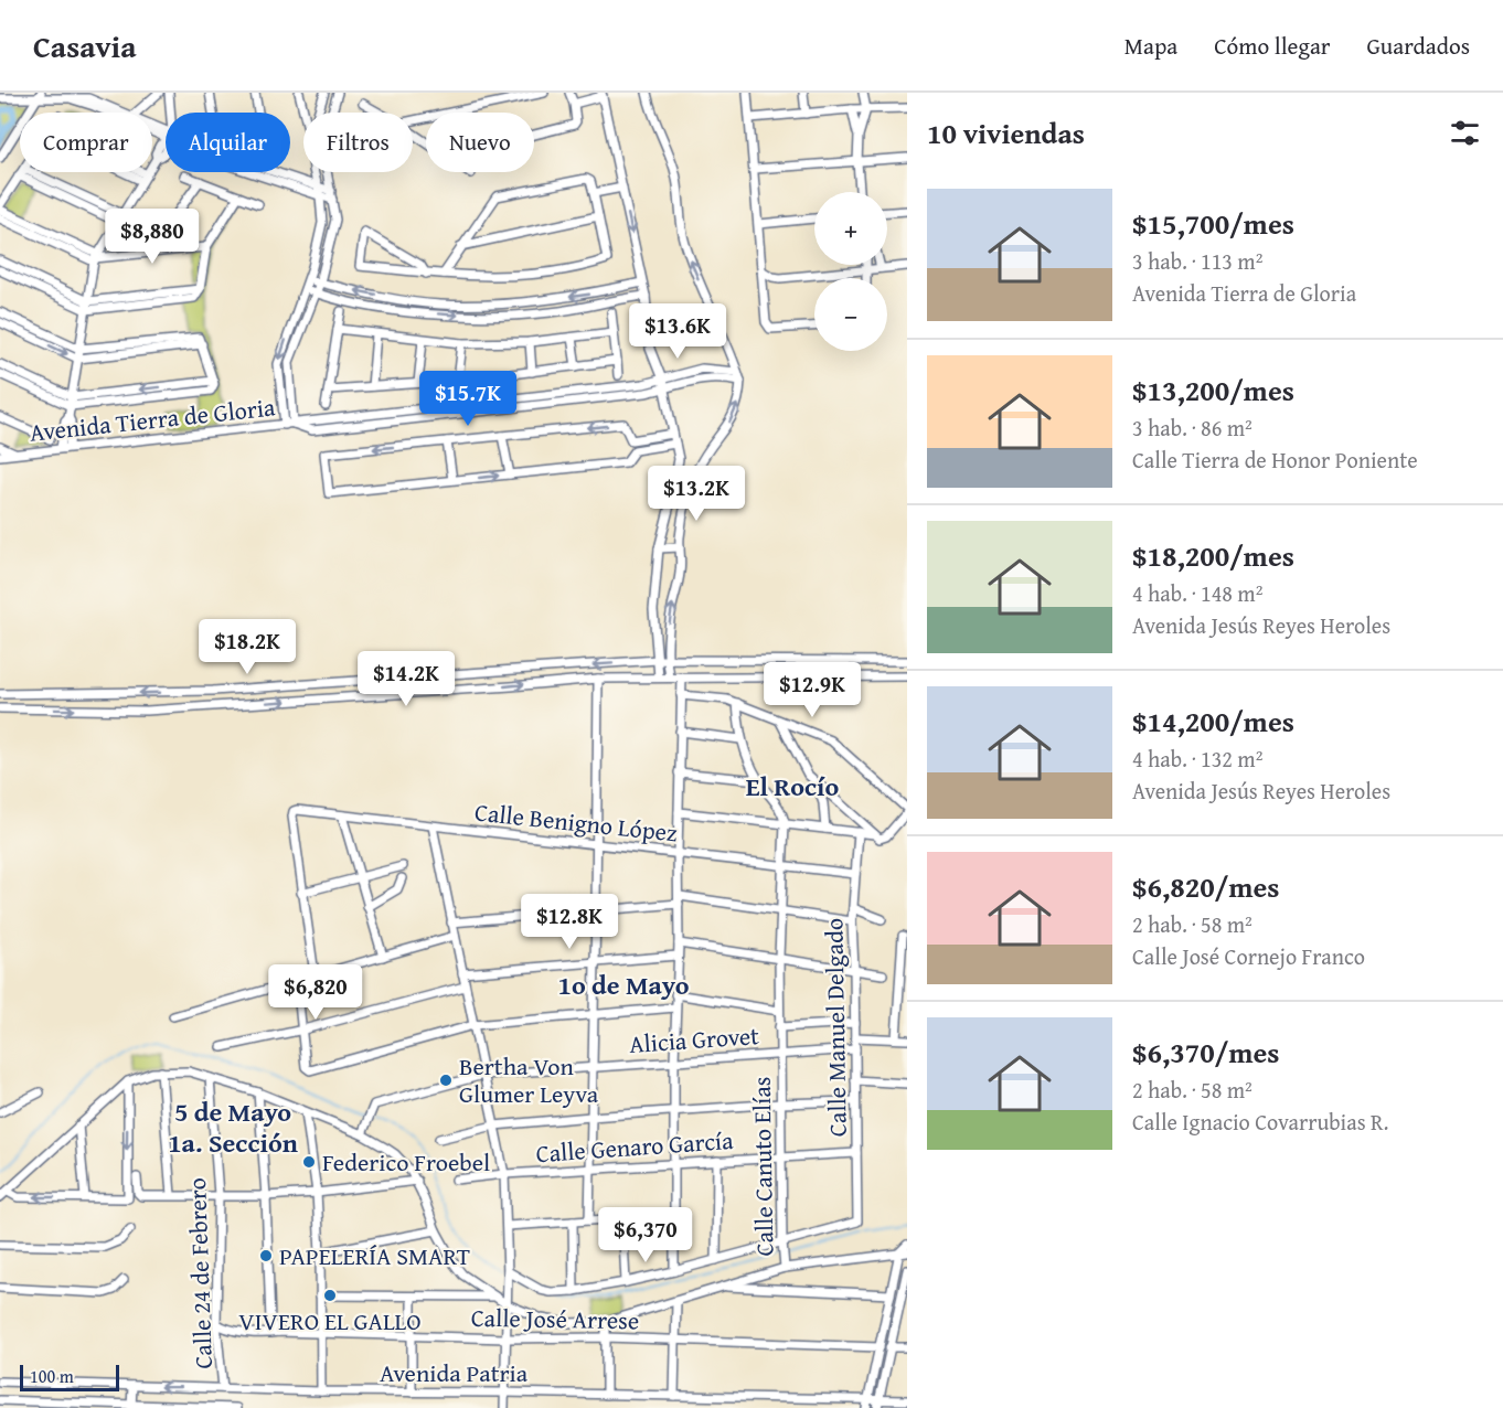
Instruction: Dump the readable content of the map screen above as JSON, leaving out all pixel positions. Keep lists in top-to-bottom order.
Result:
{
  "streets": {
    "street": [
      "Avenida Tierra de Gloria",
      "Calle Benigno López",
      "Calle Manuel Delgado",
      "Alicia Grovet",
      "Calle Genaro García",
      "Calle Canuto Elías",
      "Calle 24 de Febrero",
      "Calle José Arrese",
      "Avenida Patria"
    ]
  },
  "crossings": [
    ["Calle Benigno López", "Calle Manuel Delgado"],
    ["Calle Benigno López", "Calle Canuto Elías"],
    ["Calle Manuel Delgado", "Alicia Grovet"],
    ["Calle Manuel Delgado", "Calle Genaro García"],
    ["Calle Manuel Delgado", "Calle Canuto Elías"],
    ["Alicia Grovet", "Calle Canuto Elías"],
    ["Calle Genaro García", "Calle Canuto Elías"],
    ["Calle 24 de Febrero", "Calle José Arrese"],
    ["Calle 24 de Febrero", "Avenida Patria"]
  ],
  "districts": ["El Rocío", "1o de Mayo", "5 de Mayo 1a. Sección"],
  "places": [
    "Bertha Von Glumer Leyva",
    "Federico Froebel",
    "PAPELERÍA SMART",
    "VIVERO EL GALLO"
  ],
  "scale_bar": "100 m",
  "page": {
    "header": "Casavia",
    "nav": ["Mapa", "Cómo llegar", "Guardados"],
    "heading": "10 viviendas",
    "chip": [
      "Comprar",
      "Alquilar",
      "Filtros",
      "Nuevo"
    ],
    "list": [
      {
        "name": "$15,700/mes",
        "note": "3 hab. · 113 m² · Avenida Tierra de Gloria"
      },
      {
        "name": "$13,200/mes",
        "note": "3 hab. · 86 m² · Calle Tierra de Honor Poniente"
      },
      {
        "name": "$18,200/mes",
        "note": "4 hab. · 148 m² · Avenida Jesús Reyes Heroles"
      },
      {
        "name": "$14,200/mes",
        "note": "4 hab. · 132 m² · Avenida Jesús Reyes Heroles"
      },
      {
        "name": "$6,820/mes",
        "note": "2 hab. · 58 m² · Calle José Cornejo Franco"
      },
      {
        "name": "$6,370/mes",
        "note": "2 hab. · 58 m² · Calle Ignacio Covarrubias R."
      }
    ],
    "map_buttons": ["+", "−"],
    "price": [
      "$8,880",
      "$13.6K",
      "$15.7K",
      "$13.2K",
      "$18.2K",
      "$14.2K",
      "$12.9K",
      "$12.8K",
      "$6,820",
      "$6,370"
    ],
    "scale": "100 m"
  }
}
